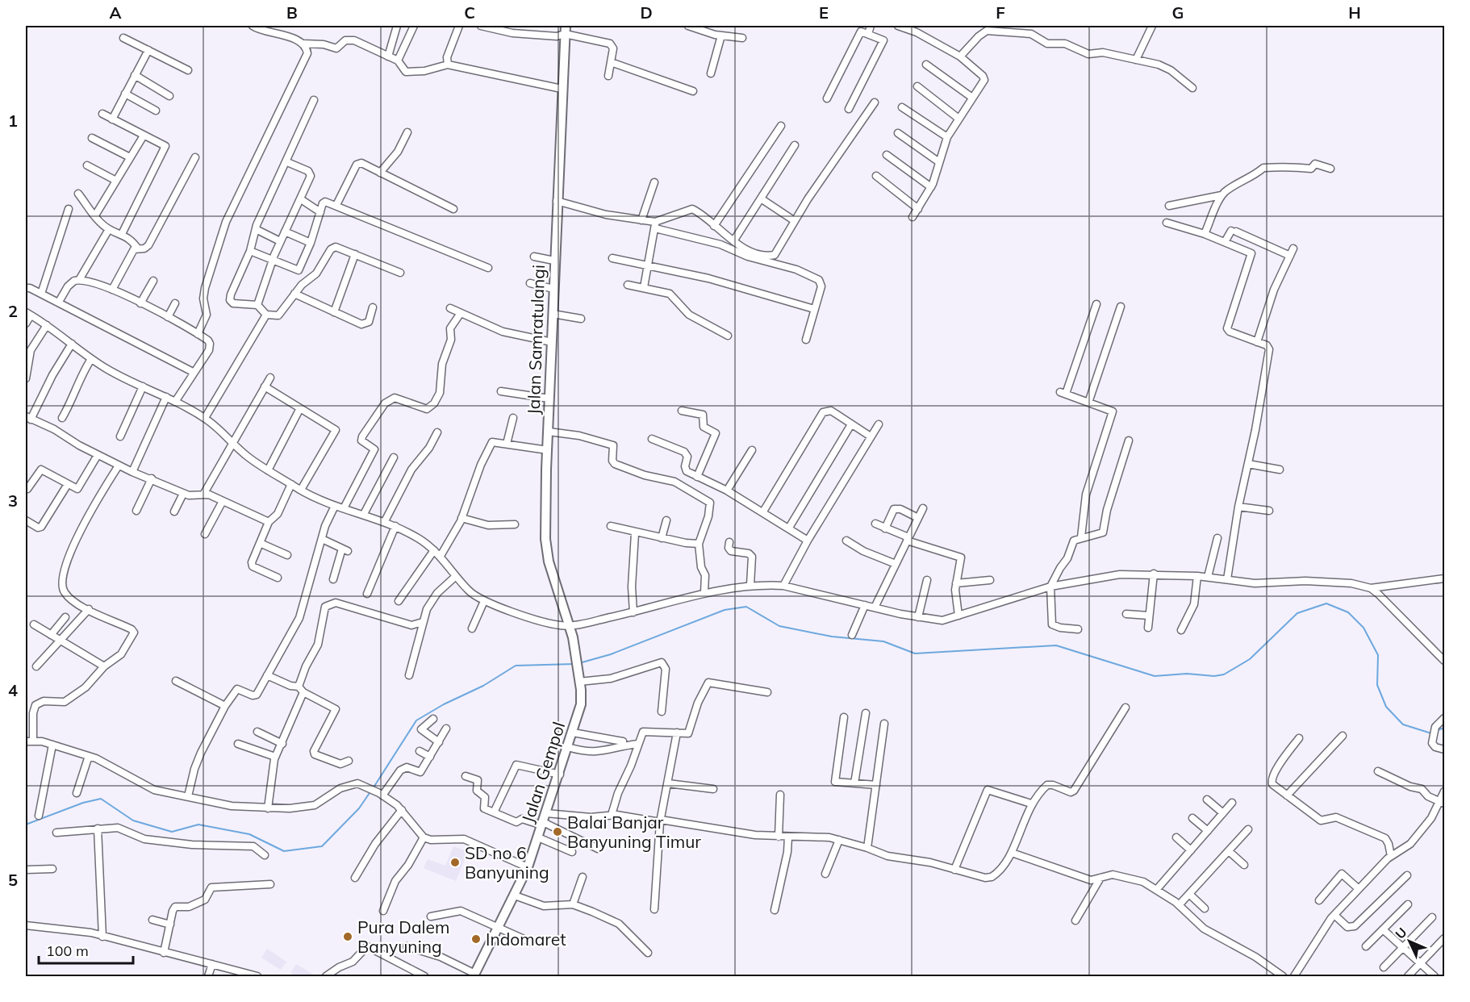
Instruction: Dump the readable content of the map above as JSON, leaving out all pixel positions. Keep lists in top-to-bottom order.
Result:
{
  "streets": {
    "main road": ["Jalan Samratulangi", "Jalan Gempol"]
  },
  "crossings": [
    ["Jalan Samratulangi", "Jalan Gempol"]
  ],
  "places": [
    "Balai Banjar Banyuning Timur",
    "SD no 6 Banyuning",
    "Pura Dalem Banyuning",
    "Indomaret"
  ],
  "scale_bar": "100 m",
  "north": "top left",
  "grid": {
    "columns": [
      "A",
      "B",
      "C",
      "D",
      "E",
      "F",
      "G",
      "H"
    ],
    "rows": [
      "1",
      "2",
      "3",
      "4",
      "5"
    ]
  }
}
